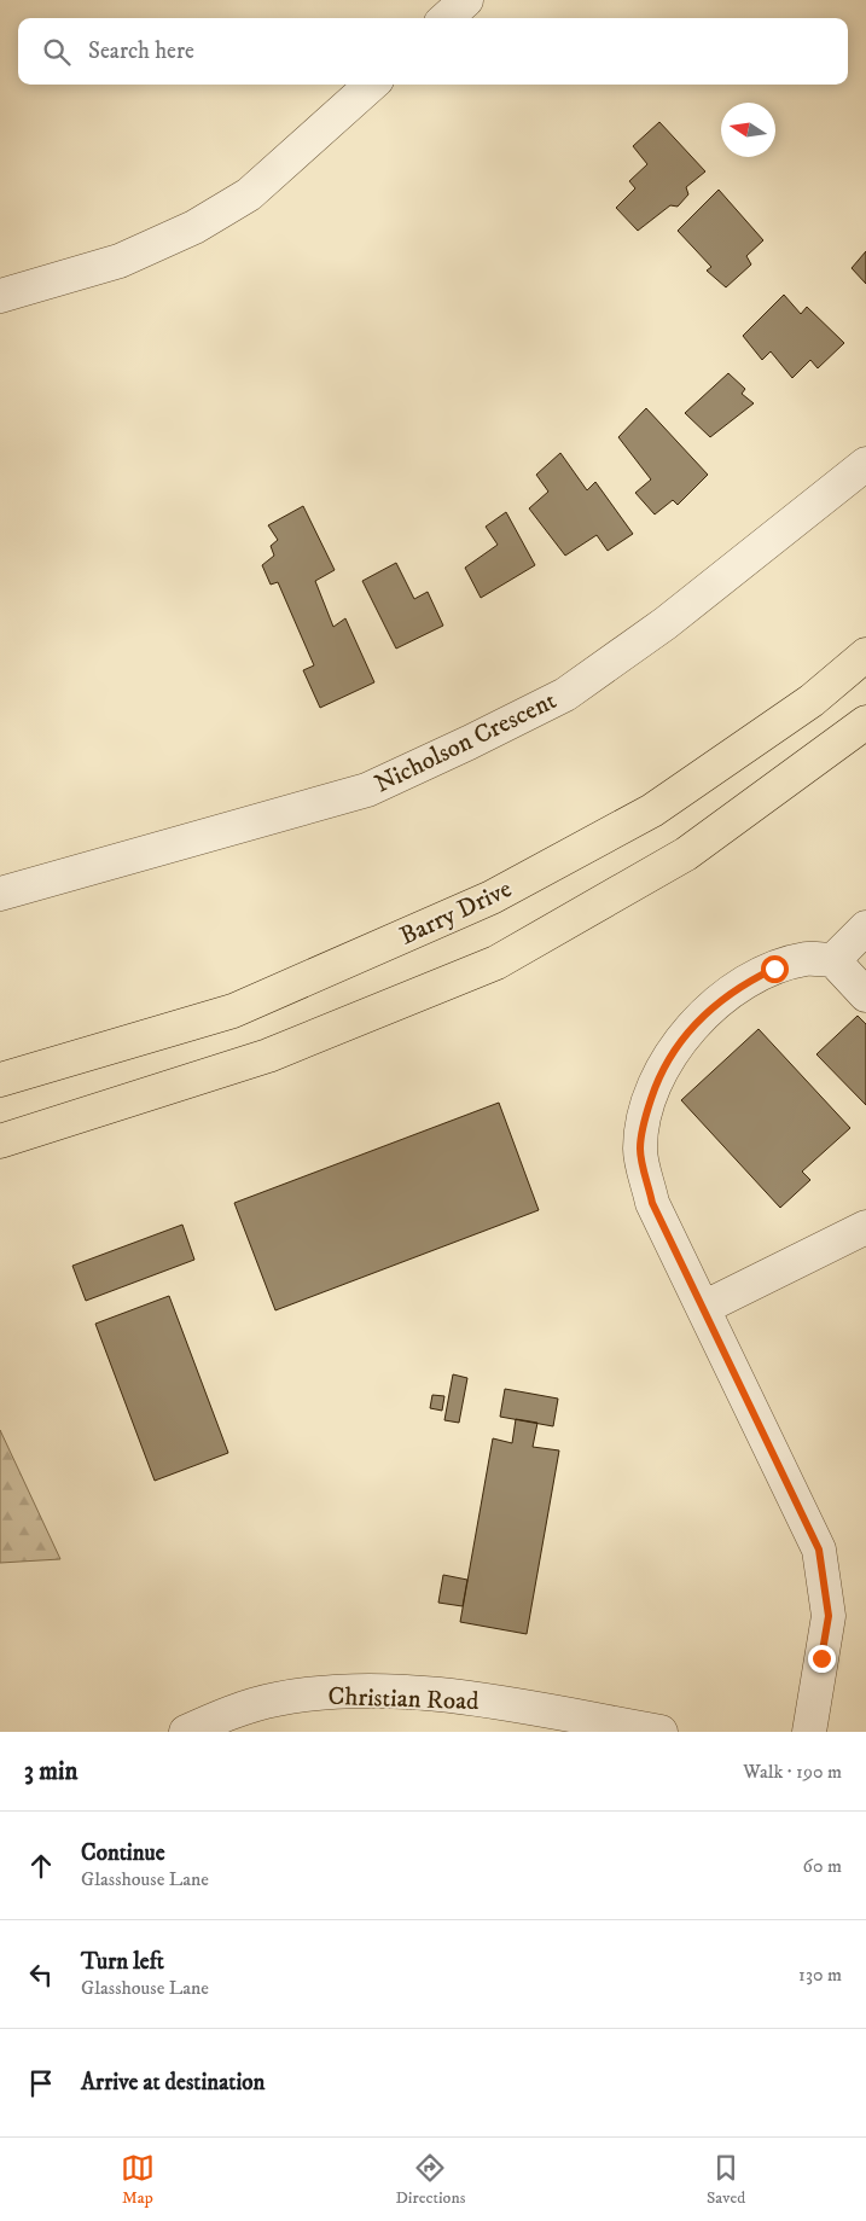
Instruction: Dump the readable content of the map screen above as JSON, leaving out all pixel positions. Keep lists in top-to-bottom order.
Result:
{
  "streets": {
    "main road": ["Barry Drive"],
    "street": ["Nicholson Crescent", "Christian Road"]
  },
  "north": "left",
  "page": {
    "search": "Search here",
    "heading": ["3 min", "Walk · 190 m"],
    "list": [
      ["Continue", "Glasshouse Lane", "60 m"],
      ["Turn left", "Glasshouse Lane", "130 m"],
      "Arrive at destination"
    ],
    "nav": ["Map", "Directions", "Saved"]
  }
}
